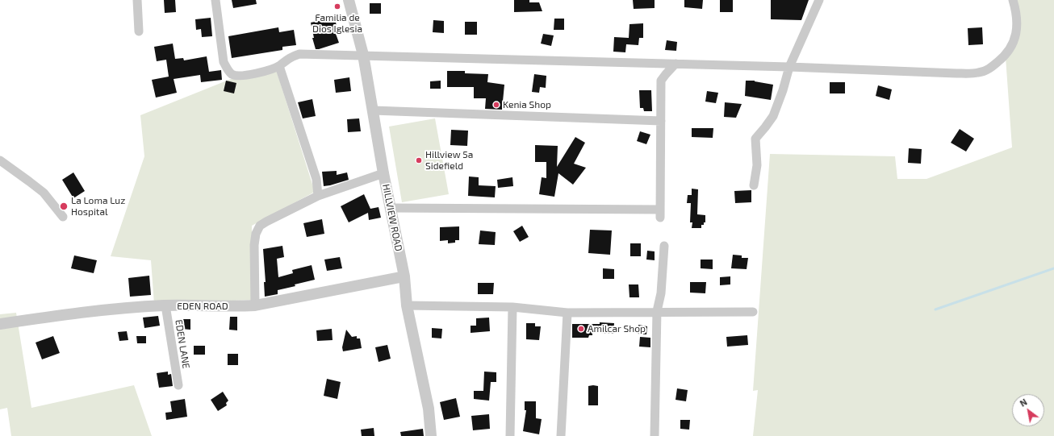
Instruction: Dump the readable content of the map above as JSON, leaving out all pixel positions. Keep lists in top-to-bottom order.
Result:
{
  "streets": {
    "street": ["HILLVIEW ROAD", "EDEN ROAD", "EDEN LANE"]
  },
  "crossings": [
    ["HILLVIEW ROAD", "EDEN ROAD"],
    ["EDEN ROAD", "EDEN LANE"]
  ],
  "places": [
    "Familia de Dios Iglesia",
    "Kenia Shop",
    "Hillview 5a Sidefield",
    "La Loma Luz Hospital",
    "Amilcar Shop"
  ],
  "north": "top left"
}
